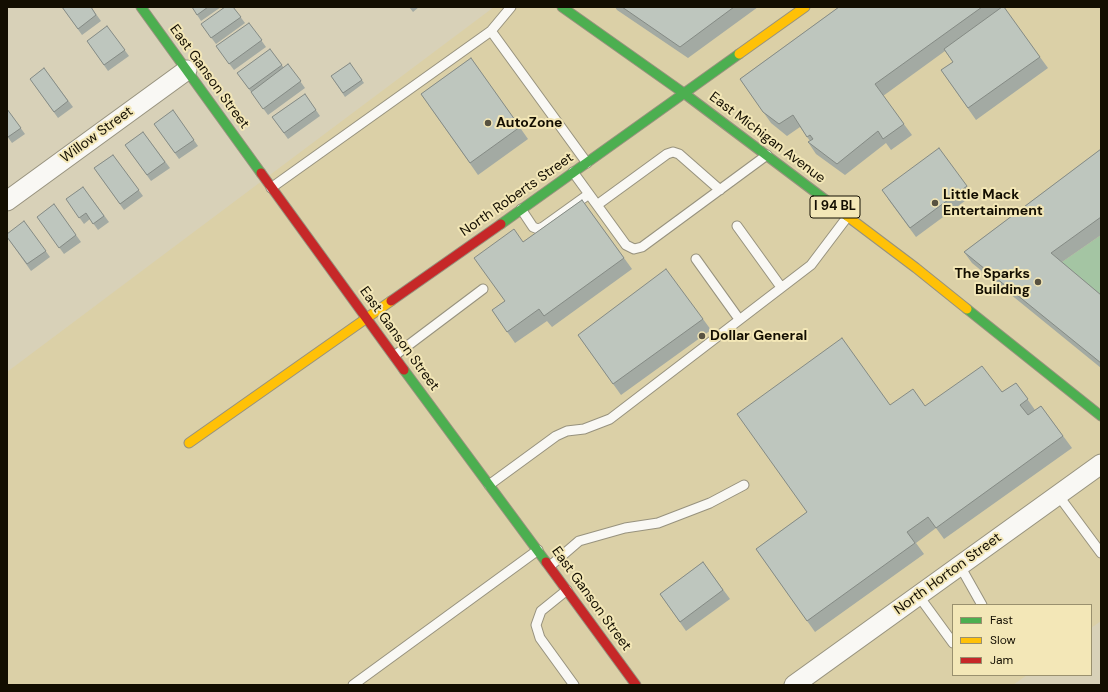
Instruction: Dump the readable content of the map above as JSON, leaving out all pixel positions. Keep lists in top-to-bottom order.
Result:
{
  "streets": {
    "street": [
      "East Ganson Street",
      "Willow Street",
      "East Michigan Avenue",
      "North Roberts Street",
      "I 94 BL",
      "North Horton Street"
    ]
  },
  "crossings": [
    ["East Ganson Street", "Willow Street"],
    ["East Ganson Street", "North Roberts Street"],
    ["East Michigan Avenue", "North Roberts Street"]
  ],
  "places": [
    "AutoZone",
    "Little Mack Entertainment",
    "The Sparks Building",
    "Dollar General"
  ],
  "legend": ["Fast", "Slow", "Jam"]
}
